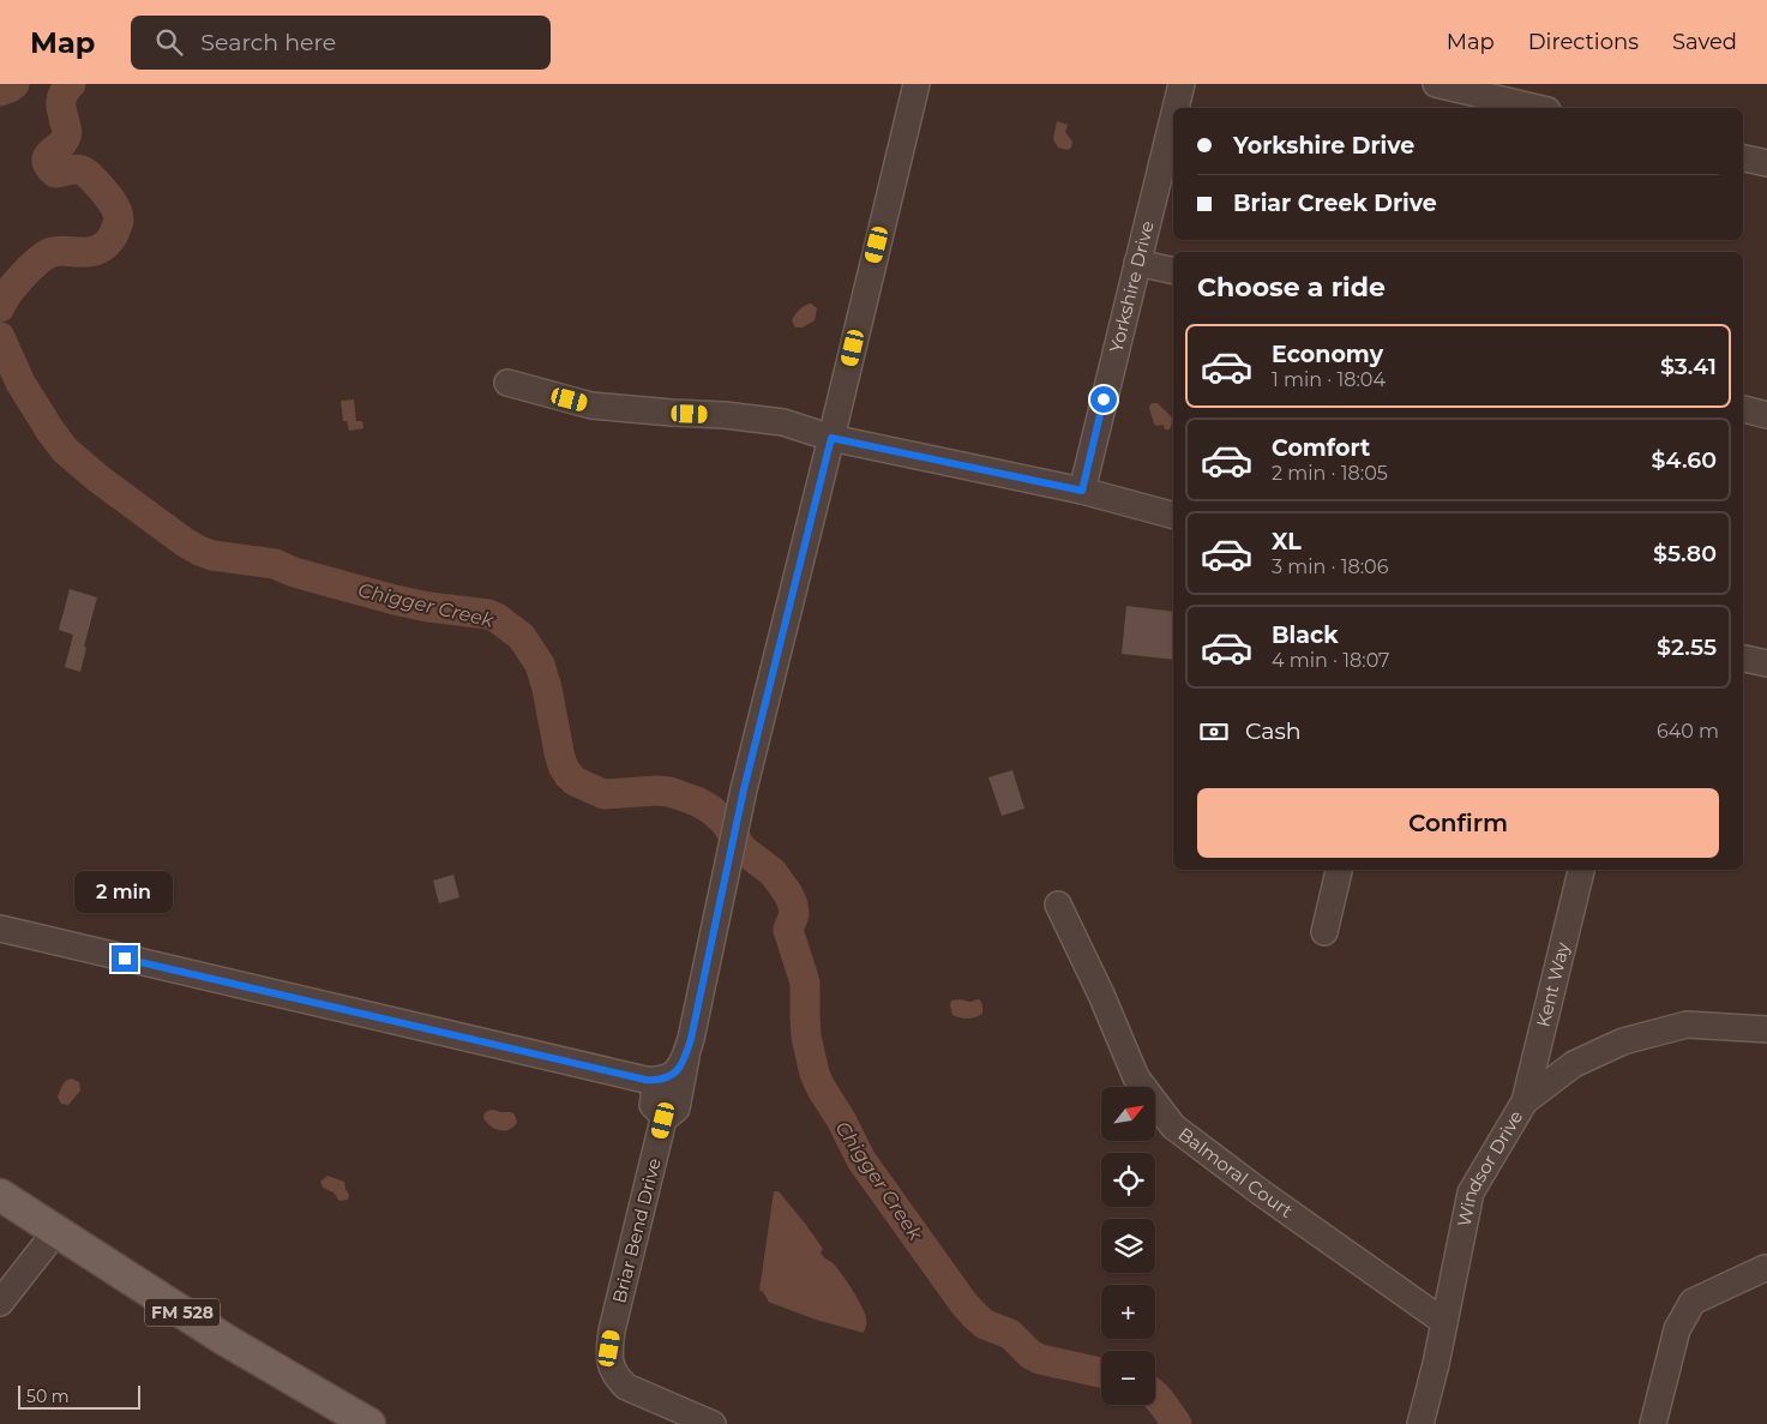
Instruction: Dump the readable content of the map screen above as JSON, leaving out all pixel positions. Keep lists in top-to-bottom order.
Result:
{
  "streets": {
    "main road": ["FM 528"],
    "street": [
      "Yorkshire Drive",
      "Kent Way",
      "Windsor Drive",
      "Balmoral Court",
      "Briar Bend Drive"
    ]
  },
  "crossings": [
    ["Kent Way", "Windsor Drive"],
    ["Windsor Drive", "Balmoral Court"]
  ],
  "water": ["Chigger Creek"],
  "scale_bar": "50 m",
  "north": "top right",
  "page": {
    "header": "Map",
    "search": "Search here",
    "nav": ["Map", "Directions", "Saved"],
    "banner": ["Yorkshire Drive", "Briar Creek Drive"],
    "heading": "Choose a ride",
    "list": [
      {
        "name": "Economy",
        "note": "1 min · 18:04",
        "value": "$3.41"
      },
      {
        "name": "Comfort",
        "note": "2 min · 18:05",
        "value": "$4.60"
      },
      {
        "name": "XL",
        "note": "3 min · 18:06",
        "value": "$5.80"
      },
      {
        "name": "Black",
        "note": "4 min · 18:07",
        "value": "$2.55"
      }
    ],
    "pay": ["Cash", "640 m"],
    "buttons": "Confirm",
    "bubble": "2 min",
    "map_buttons": ["+", "−"],
    "scale": "50 m"
  }
}
